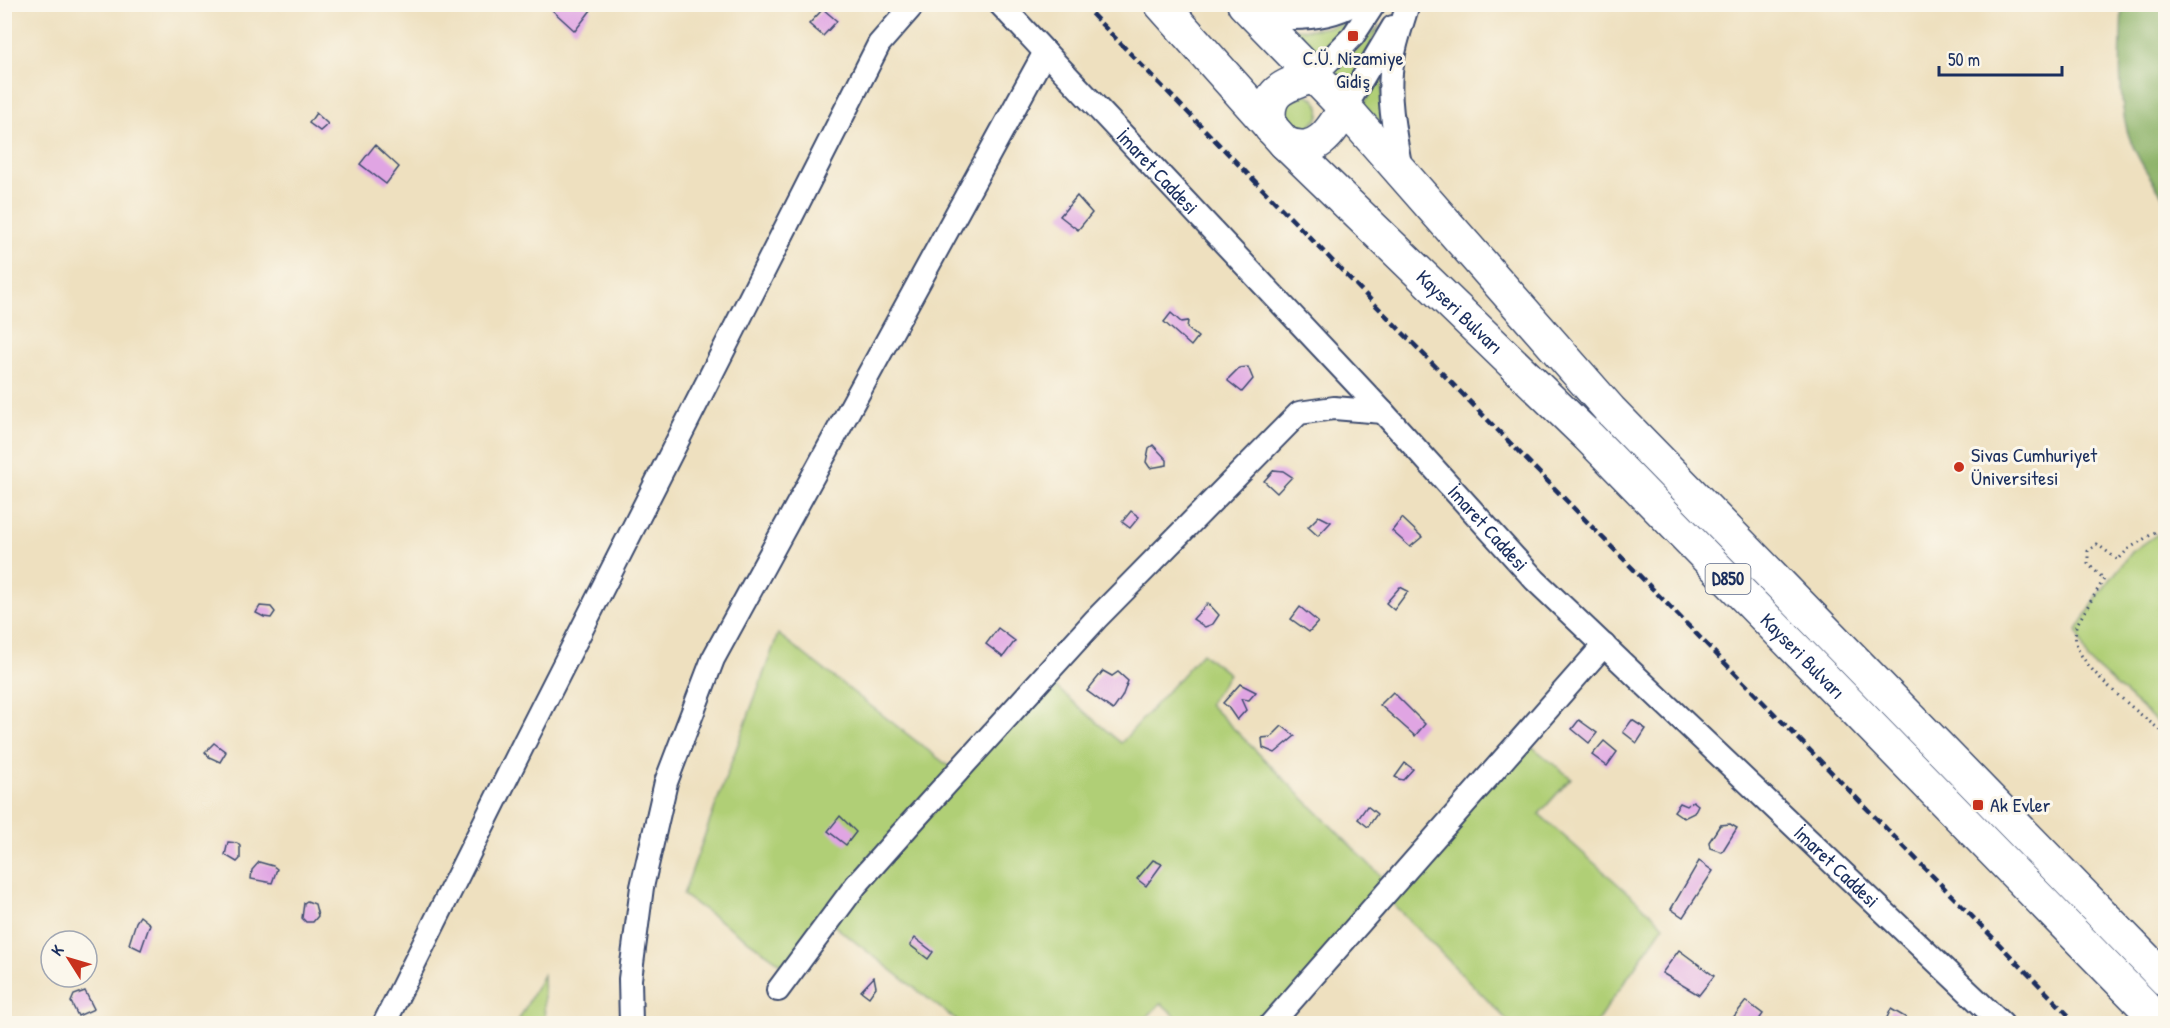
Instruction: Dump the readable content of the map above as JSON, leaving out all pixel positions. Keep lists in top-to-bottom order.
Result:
{
  "streets": {
    "highway": ["Kayseri Bulvarı", "D850"],
    "street": ["İmaret Caddesi"]
  },
  "places": {
    "transit": ["C.Ü. Nizamiye Gidiş", "Ak Evler"],
    "other": ["Sivas Cumhuriyet Üniversitesi"]
  },
  "scale_bar": "50 m",
  "north": "top left"
}
